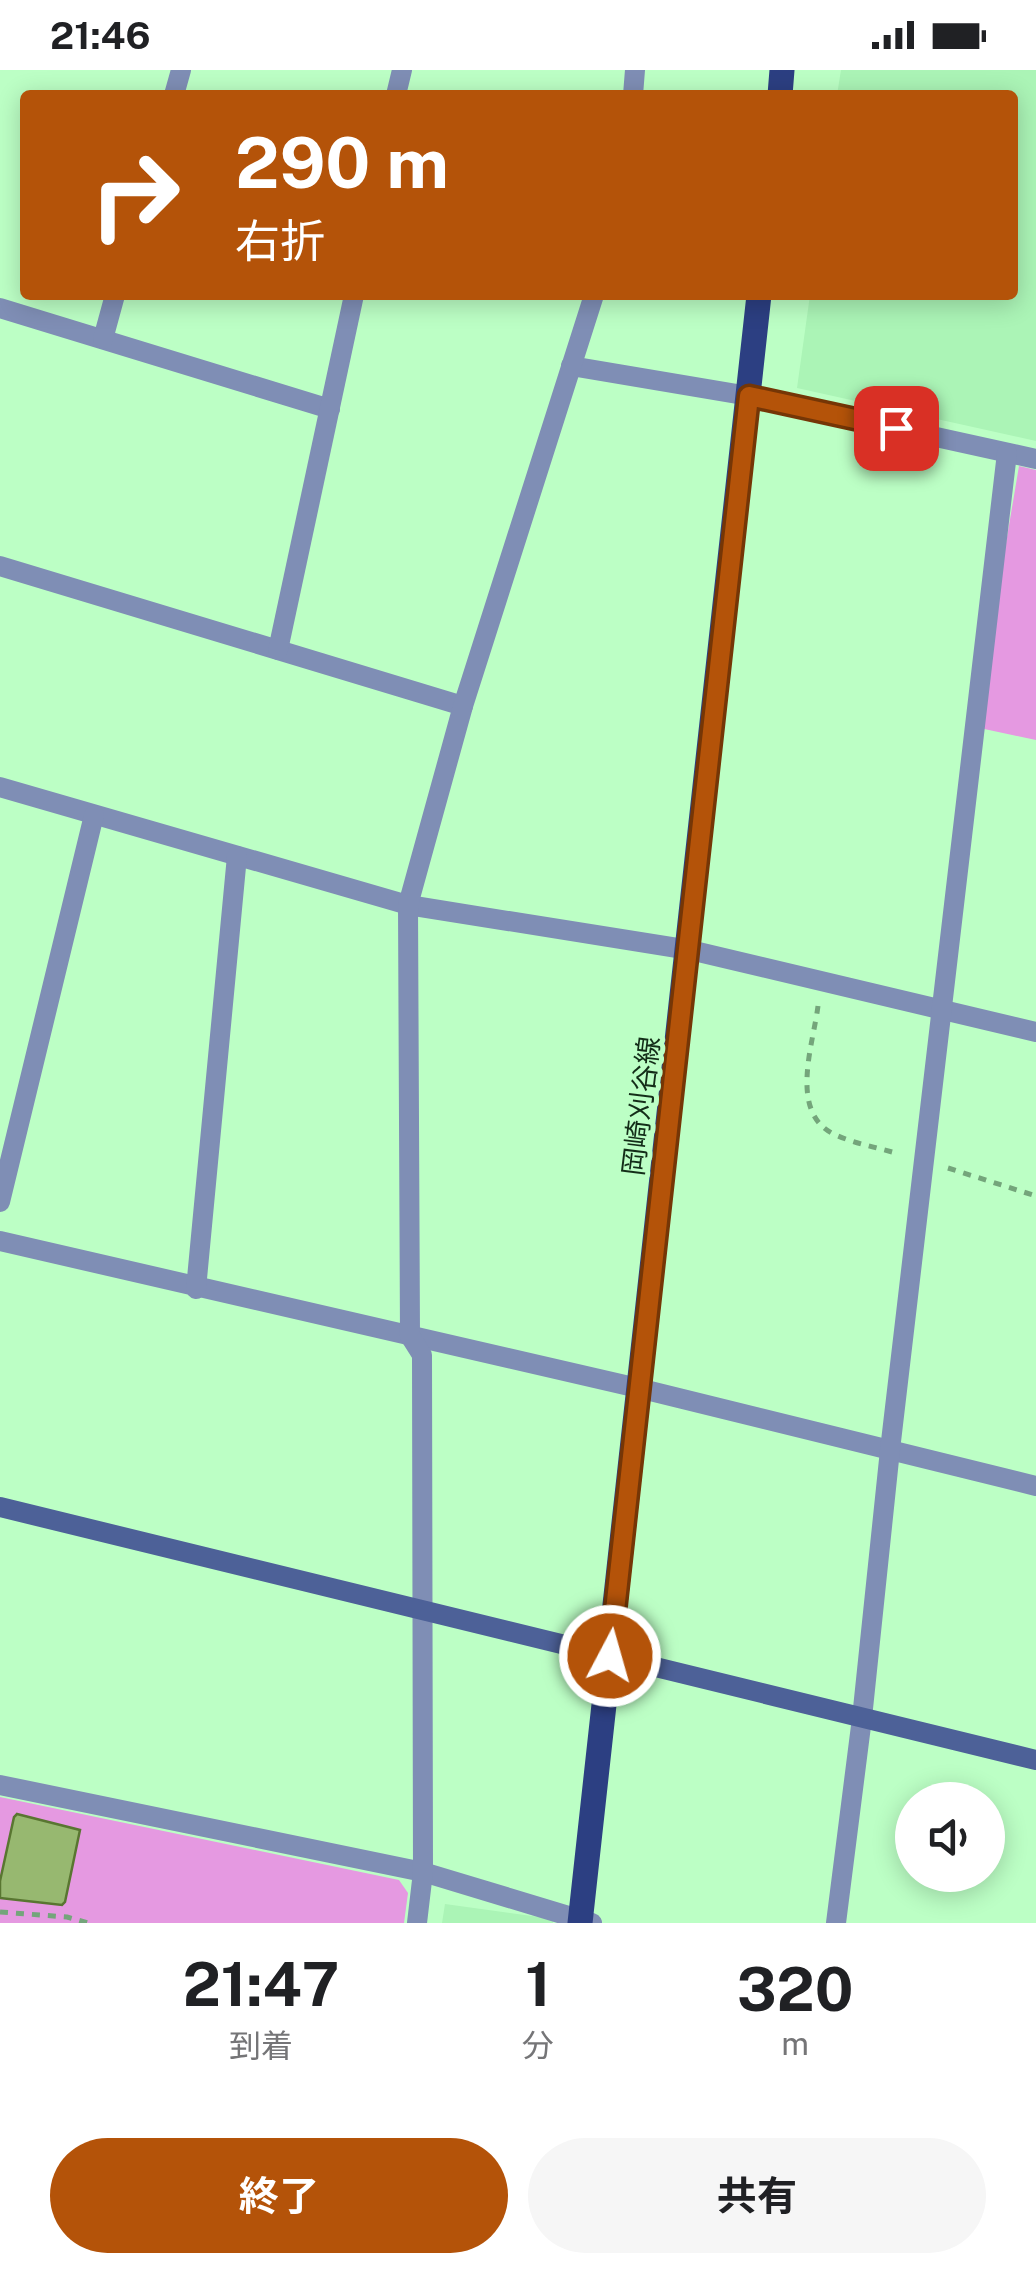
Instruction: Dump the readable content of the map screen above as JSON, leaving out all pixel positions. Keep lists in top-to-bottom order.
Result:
{
  "streets": {
    "main road": ["岡崎刈谷線"]
  },
  "page": {
    "status": "21:46",
    "turn": ["290 m", "右折"],
    "eta": [
      "21:47",
      "到着",
      "1",
      "分",
      "320",
      "m"
    ],
    "buttons": ["終了", "共有"]
  }
}
